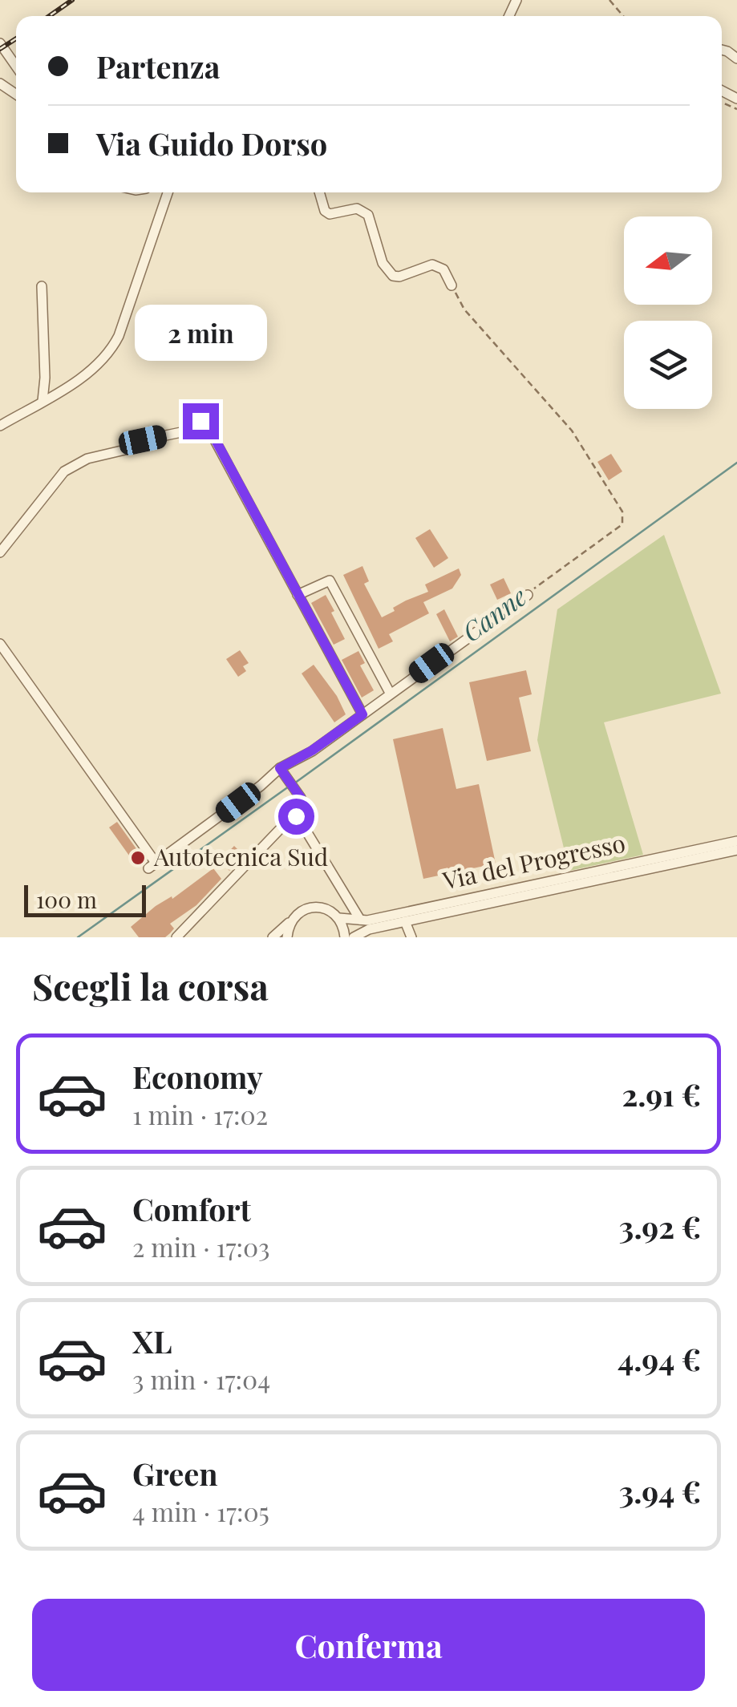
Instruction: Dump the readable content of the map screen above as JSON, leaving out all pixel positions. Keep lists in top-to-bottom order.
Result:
{
  "streets": {
    "street": ["Via del Progresso"]
  },
  "water": ["Canne"],
  "places": ["Autotecnica Sud"],
  "scale_bar": "100 m",
  "north": "left",
  "page": {
    "banner": ["Partenza", "Via Guido Dorso"],
    "bubble": "2 min",
    "scale": "100 m",
    "heading": "Scegli la corsa",
    "list": [
      {
        "name": "Economy",
        "note": "1 min · 17:02",
        "value": "2.91 €"
      },
      {
        "name": "Comfort",
        "note": "2 min · 17:03",
        "value": "3.92 €"
      },
      {
        "name": "XL",
        "note": "3 min · 17:04",
        "value": "4.94 €"
      },
      {
        "name": "Green",
        "note": "4 min · 17:05",
        "value": "3.94 €"
      }
    ],
    "buttons": "Conferma"
  }
}
